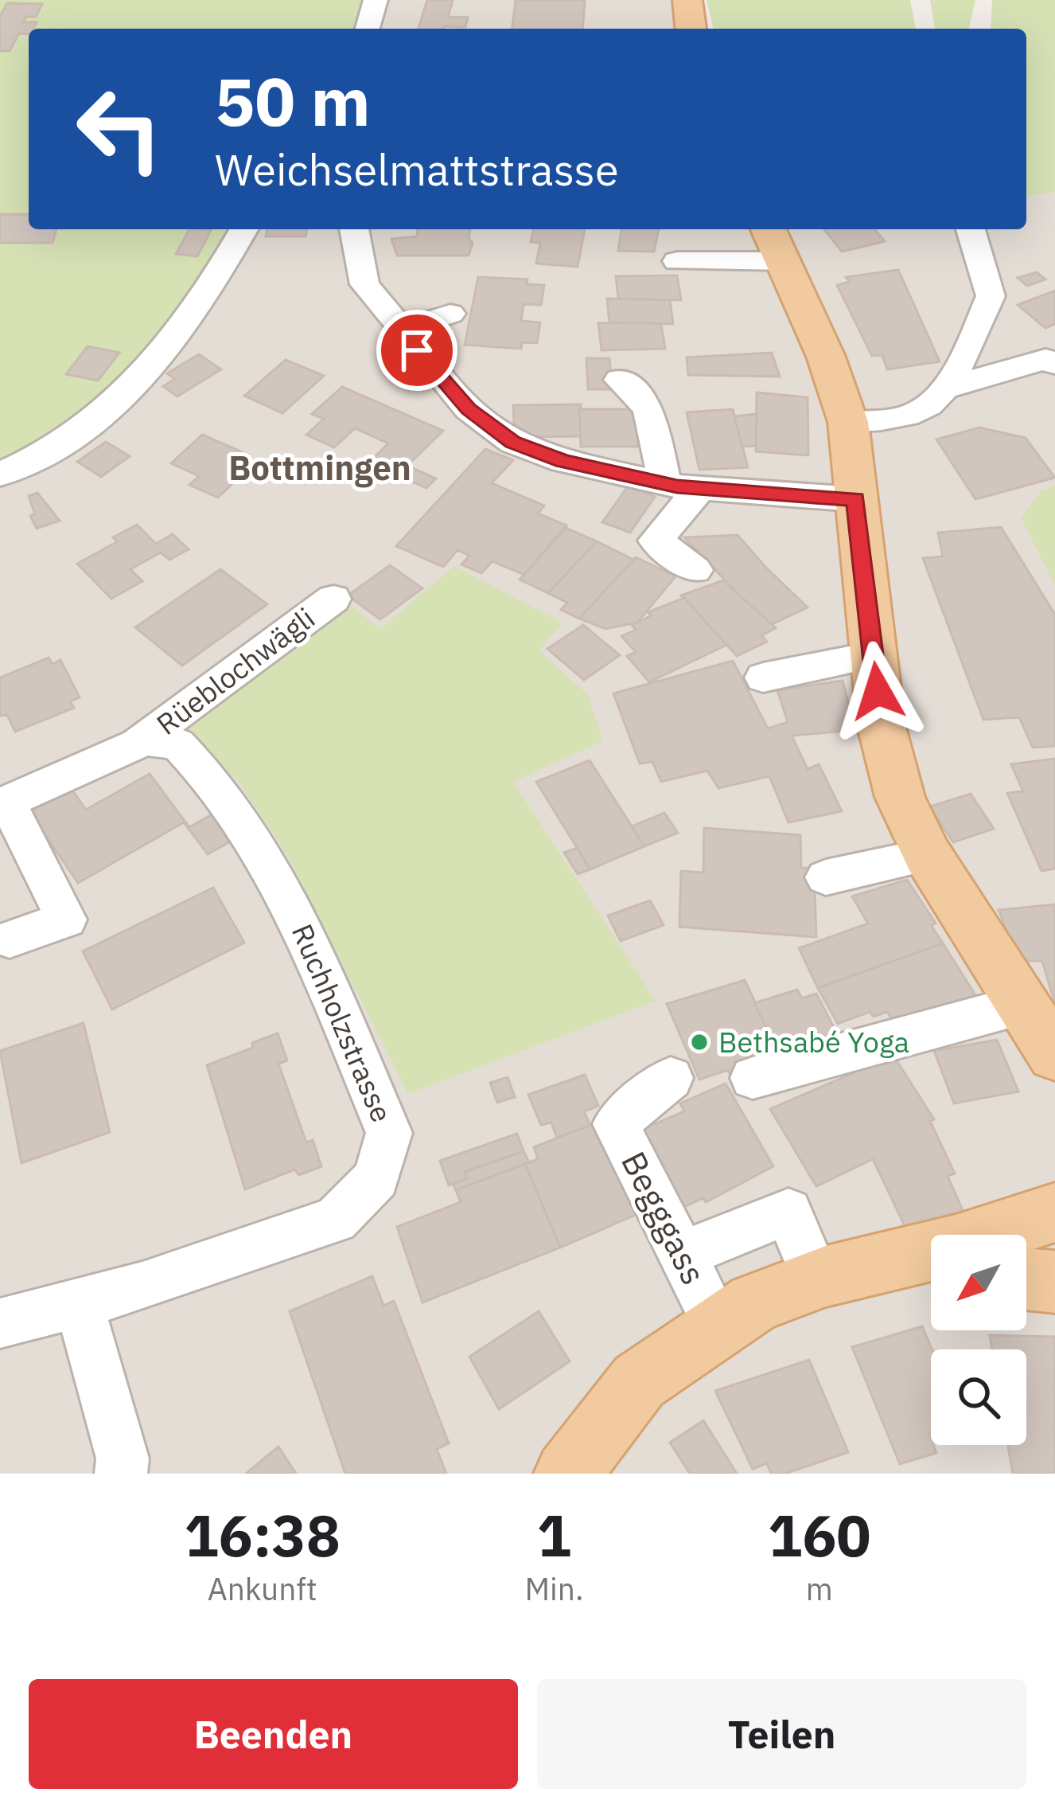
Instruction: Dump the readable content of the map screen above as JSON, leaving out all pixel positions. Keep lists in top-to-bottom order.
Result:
{
  "streets": {
    "street": ["Rüeblochwägli", "Ruchholzstrasse", "Begggass"]
  },
  "crossings": [
    ["Rüeblochwägli", "Ruchholzstrasse"]
  ],
  "districts": ["Bottmingen"],
  "places": ["Bethsabé Yoga"],
  "north": "bottom left",
  "page": {
    "turn": ["50 m", "Weichselmattstrasse"],
    "eta": [
      "16:38",
      "Ankunft",
      "1",
      "Min.",
      "160",
      "m"
    ],
    "buttons": ["Beenden", "Teilen"]
  }
}
